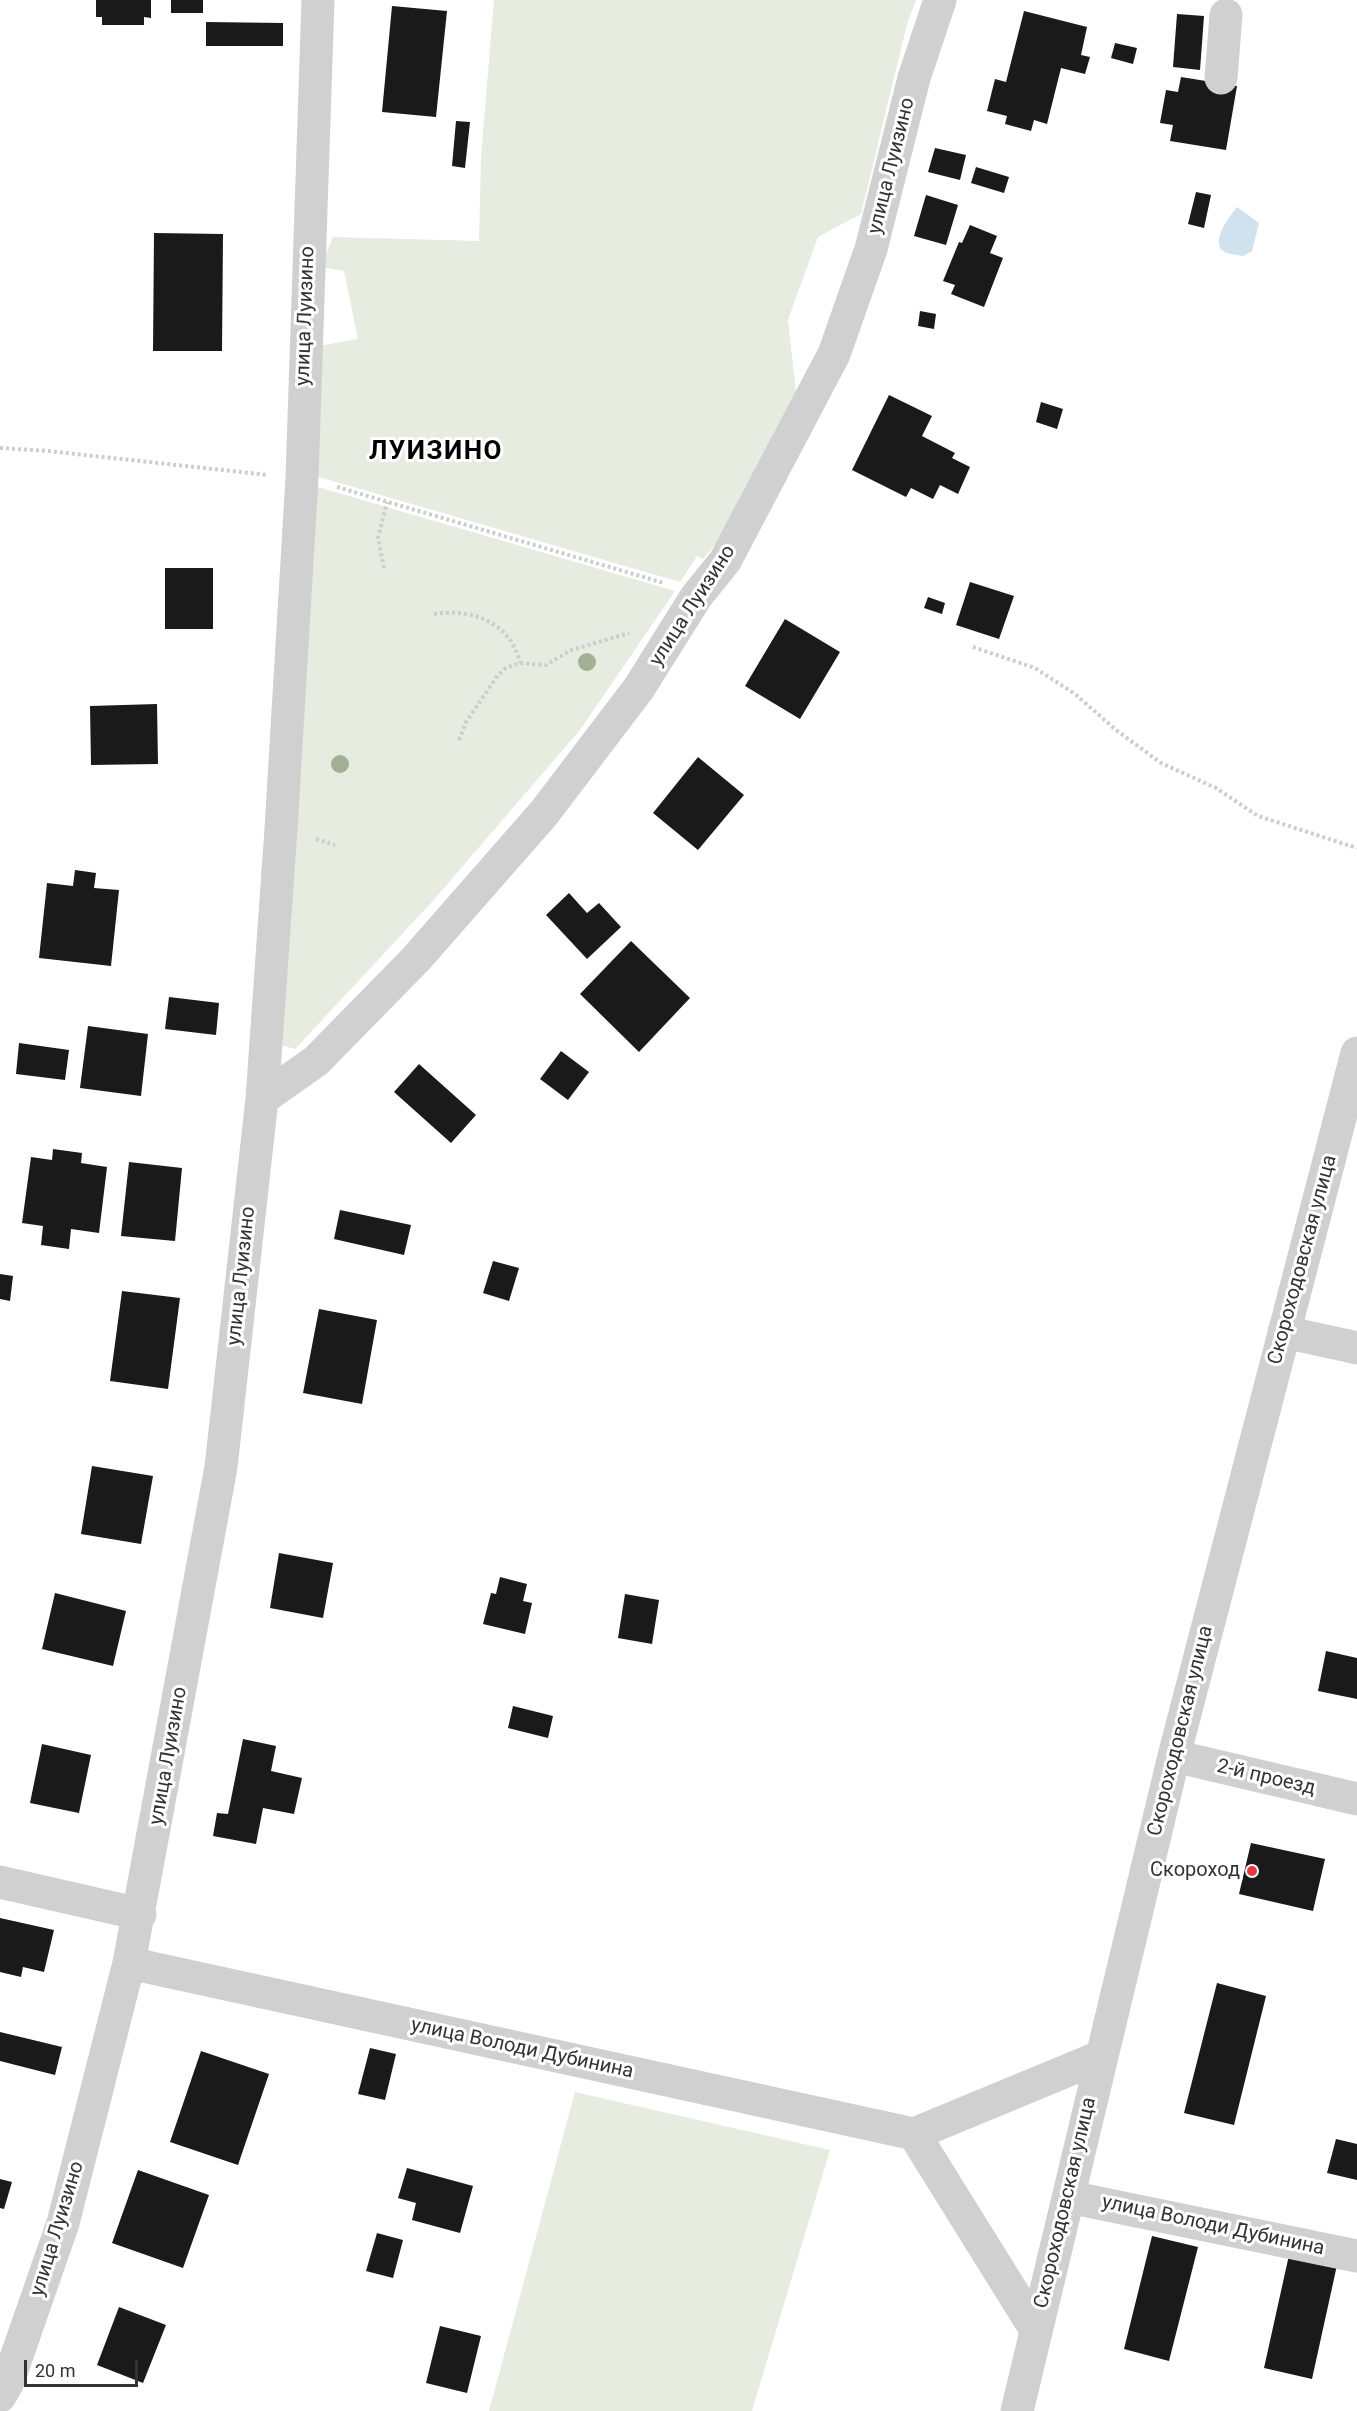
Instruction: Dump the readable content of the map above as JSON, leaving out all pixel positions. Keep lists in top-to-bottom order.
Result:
{
  "streets": {
    "street": [
      "улица Луизино",
      "Скороходовская улица",
      "2-й проезд",
      "улица Володи Дубинина"
    ]
  },
  "crossings": [
    ["улица Луизино", "улица Володи Дубинина"],
    ["Скороходовская улица", "2-й проезд"],
    ["Скороходовская улица", "улица Володи Дубинина"]
  ],
  "districts": ["ЛУИЗИНО"],
  "places": ["Скороход"],
  "scale_bar": "20 m"
}
